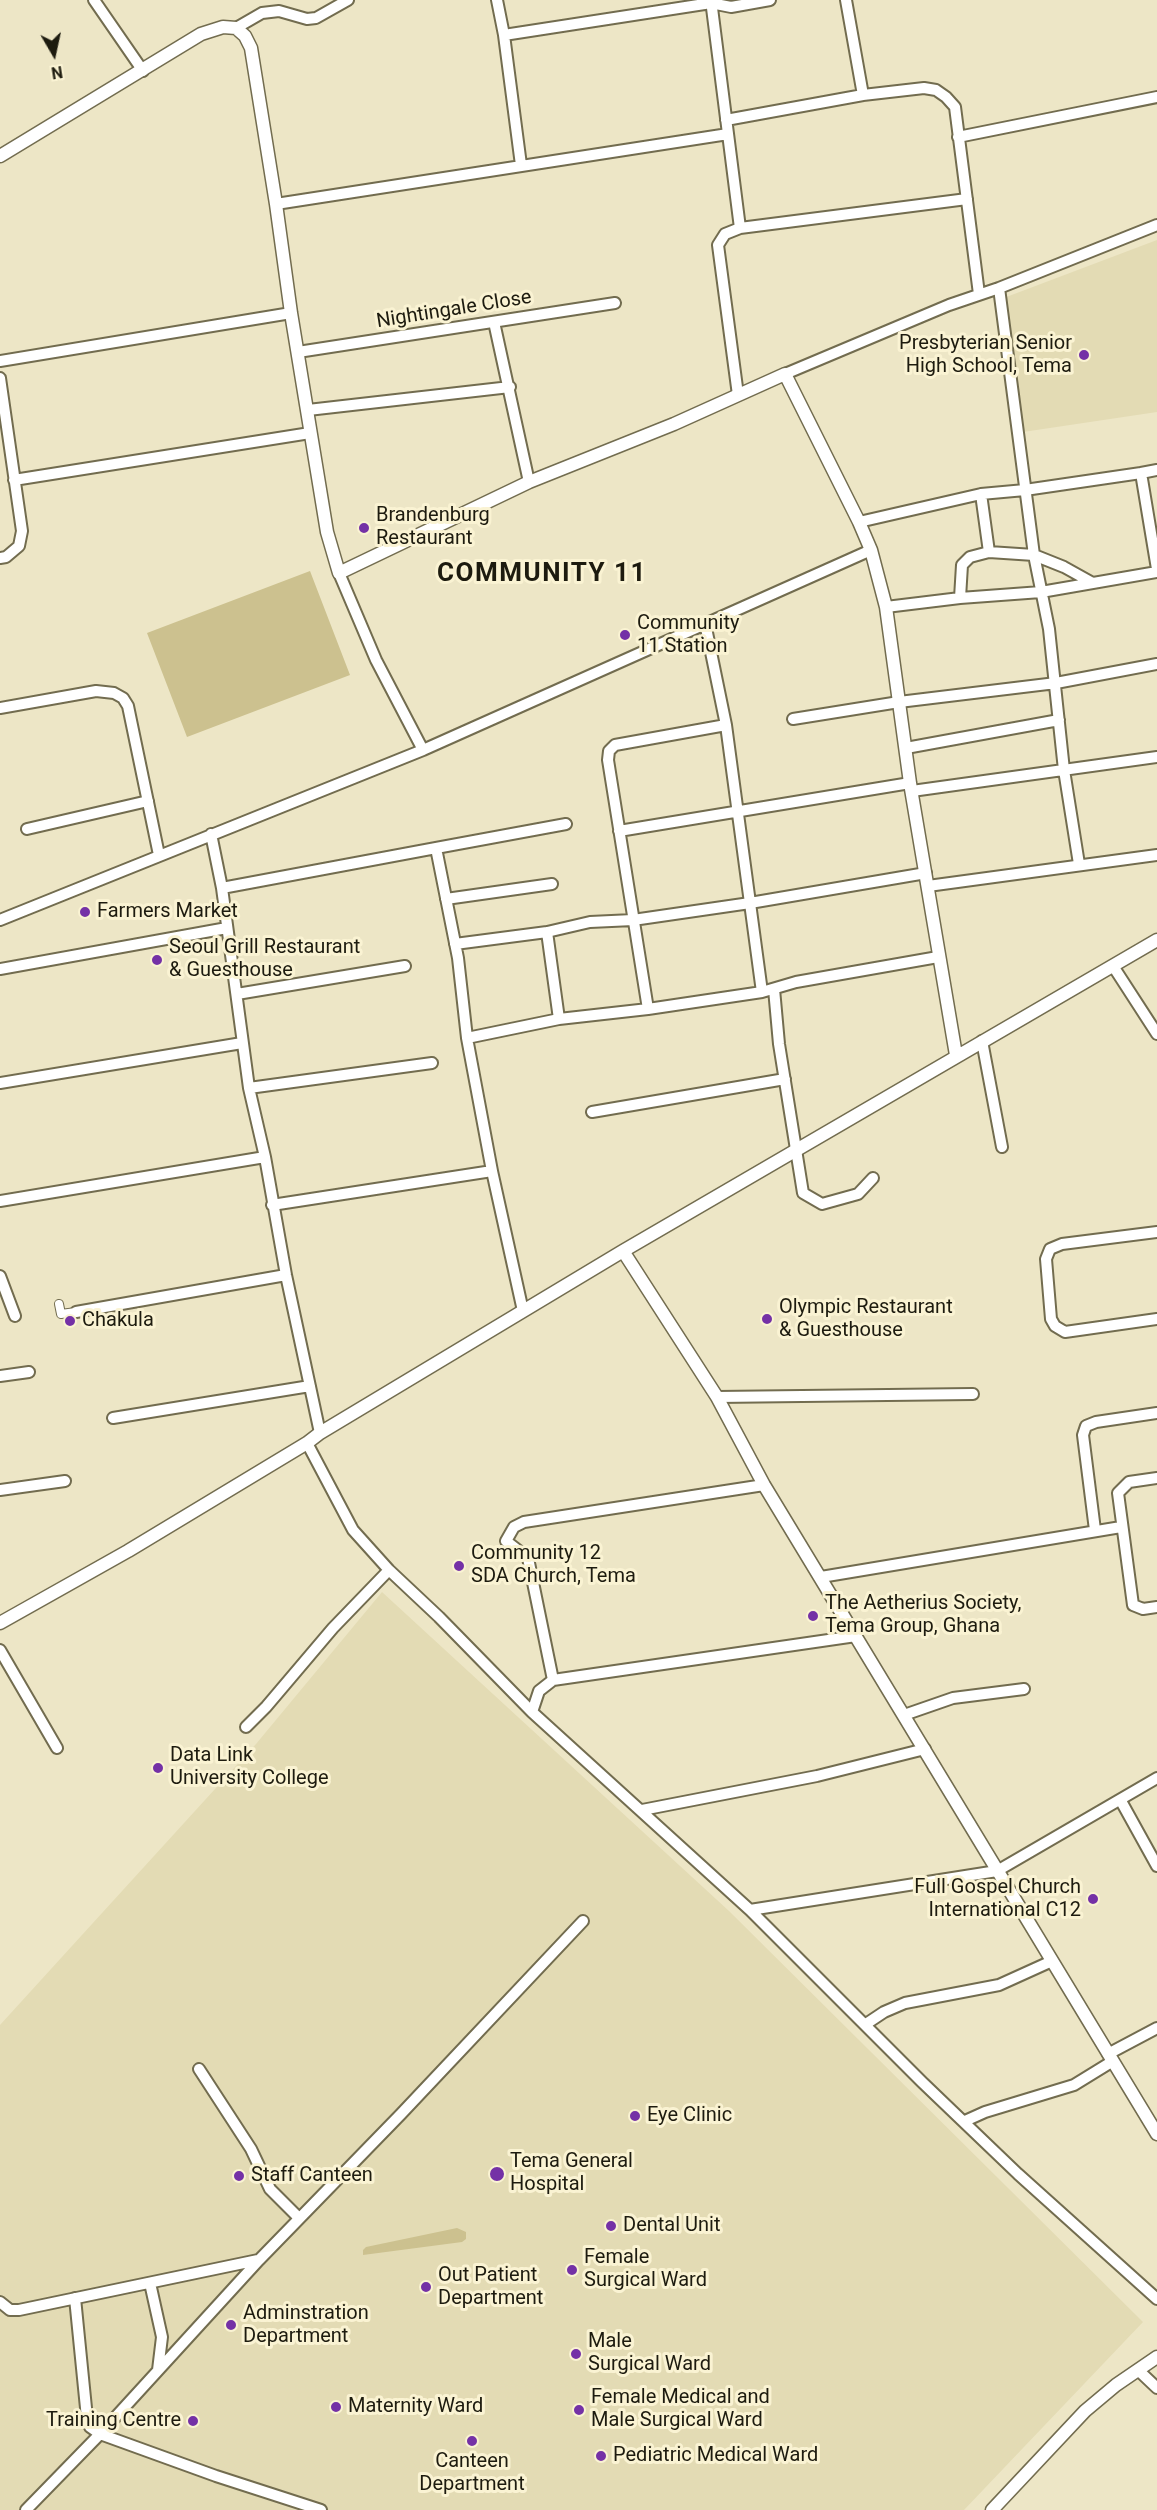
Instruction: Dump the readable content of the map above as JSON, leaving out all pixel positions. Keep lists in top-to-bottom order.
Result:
{
  "streets": {
    "street": ["Nightingale Close"]
  },
  "districts": ["COMMUNITY 11"],
  "places": [
    "Presbyterian Senior High School, Tema",
    "Brandenburg Restaurant",
    "Community 11 Station",
    "Farmers Market",
    "Seoul Grill Restaurant & Guesthouse",
    "Olympic Restaurant & Guesthouse",
    "Chakula",
    "Community 12 SDA Church, Tema",
    "The Aetherius Society, Tema Group, Ghana",
    "Data Link University College",
    "Full Gospel Church International C12",
    "Eye Clinic",
    "Tema General Hospital",
    "Staff Canteen",
    "Dental Unit",
    "Female Surgical Ward",
    "Out Patient Department",
    "Adminstration Department",
    "Male Surgical Ward",
    "Maternity Ward",
    "Female Medical and Male Surgical Ward",
    "Training Centre",
    "Canteen Department",
    "Pediatric Medical Ward"
  ],
  "north": "bottom"
}
